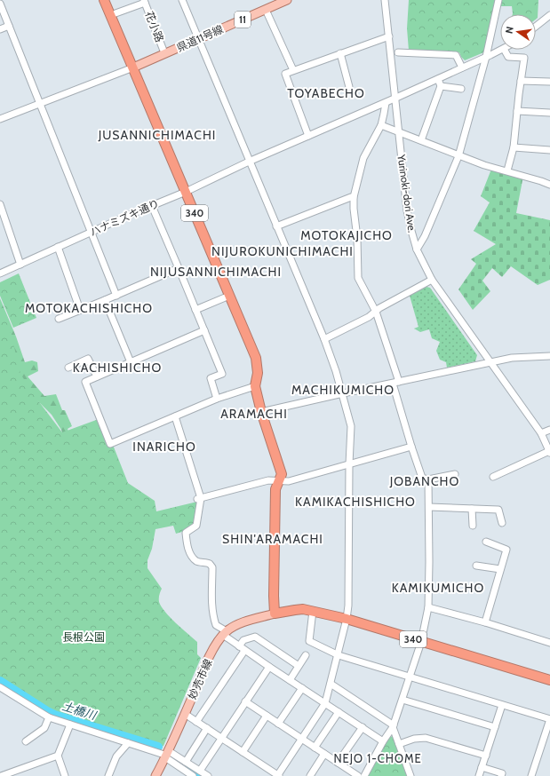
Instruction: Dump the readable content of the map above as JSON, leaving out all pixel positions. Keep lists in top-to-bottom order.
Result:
{
  "streets": {
    "highway": ["340"],
    "main road": ["11", "県道11号線", "妙売市線"],
    "street": ["花小路", "Yurinoki-dori Ave.", "ハナミズキ通り"]
  },
  "crossings": [
    ["県道11号線", "340"],
    ["Yurinoki-dori Ave.", "ハナミズキ通り"],
    ["340", "ハナミズキ通り"]
  ],
  "districts": [
    "TOYABECHO",
    "JUSANNICHIMACHI",
    "MOTOKAJICHO",
    "NIJUROKUNICHIMACHI",
    "NIJUSANNICHIMACHI",
    "MOTOKACHISHICHO",
    "KACHISHICHO",
    "MACHIKUMICHO",
    "ARAMACHI",
    "INARICHO",
    "JOBANCHO",
    "KAMIKACHISHICHO",
    "SHIN'ARAMACHI",
    "KAMIKUMICHO",
    "NEJO 1-CHOME"
  ],
  "water": ["土橋川"],
  "parks": ["長根公園"],
  "north": "left"
}
